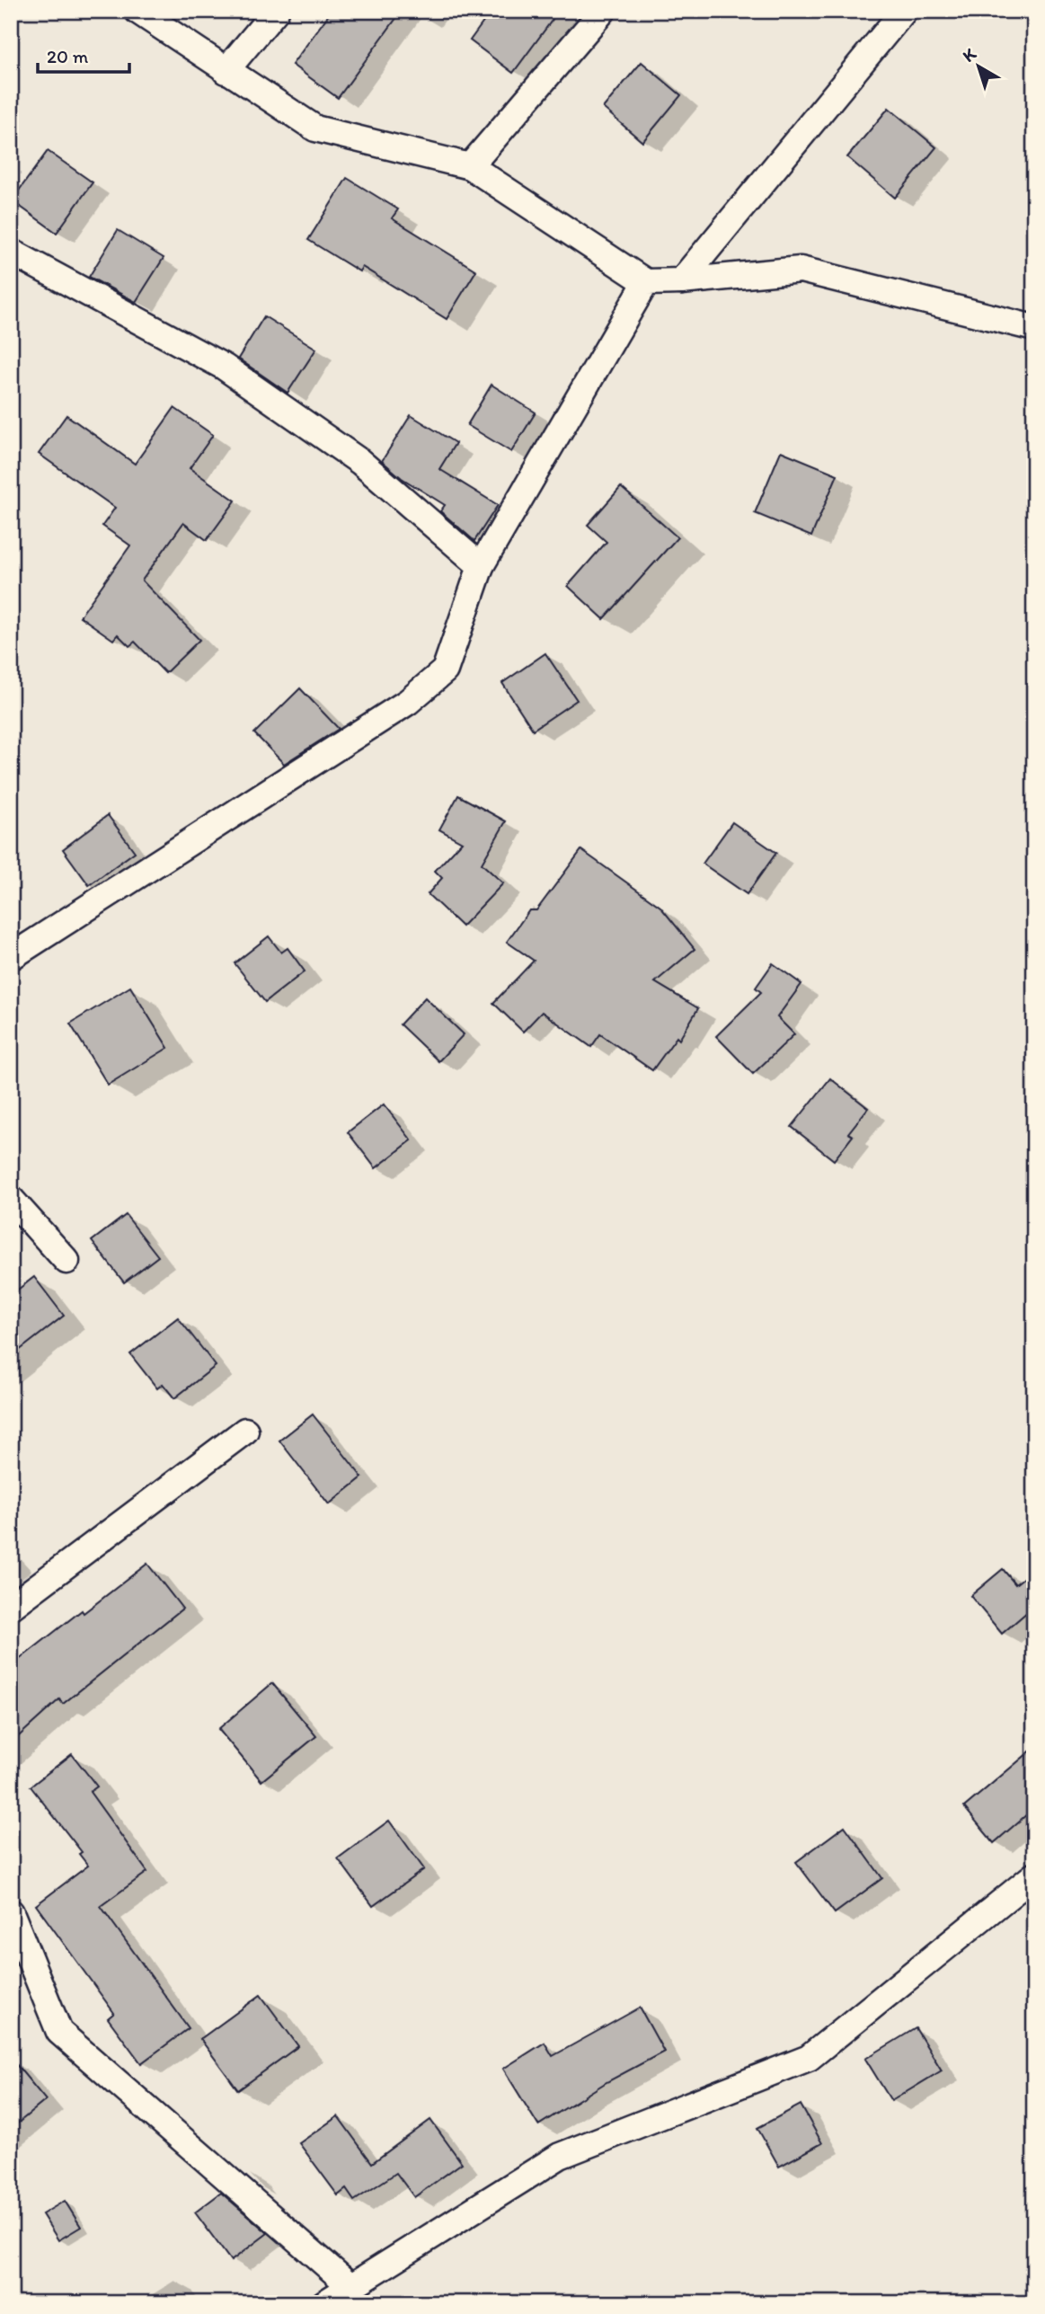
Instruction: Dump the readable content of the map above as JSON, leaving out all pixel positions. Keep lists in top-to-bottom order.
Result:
{
  "scale_bar": "20 m",
  "north": "top left"
}
